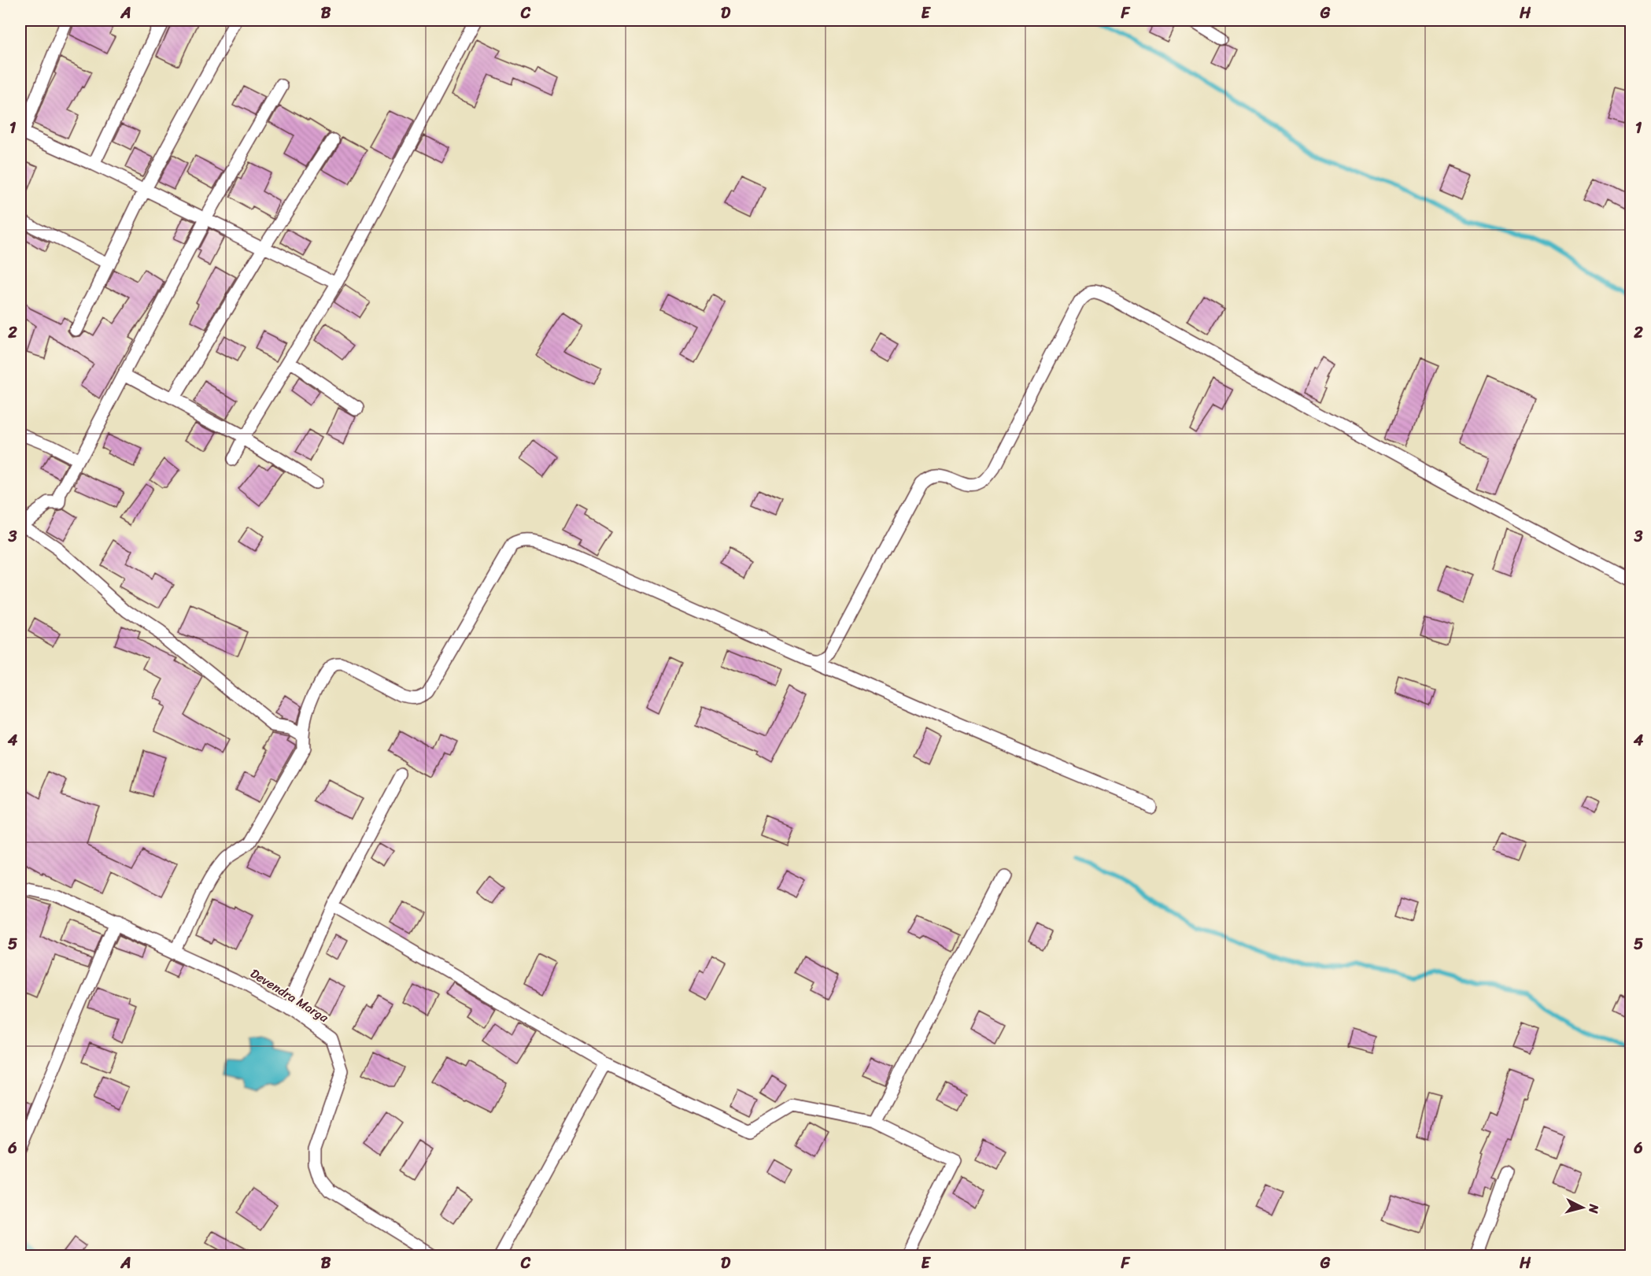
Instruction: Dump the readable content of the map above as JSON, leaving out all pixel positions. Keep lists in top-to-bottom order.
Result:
{
  "streets": {
    "street": ["Devendra Marga"]
  },
  "north": "right",
  "grid": {
    "columns": [
      "A",
      "B",
      "C",
      "D",
      "E",
      "F",
      "G",
      "H"
    ],
    "rows": [
      "1",
      "2",
      "3",
      "4",
      "5",
      "6"
    ]
  }
}
